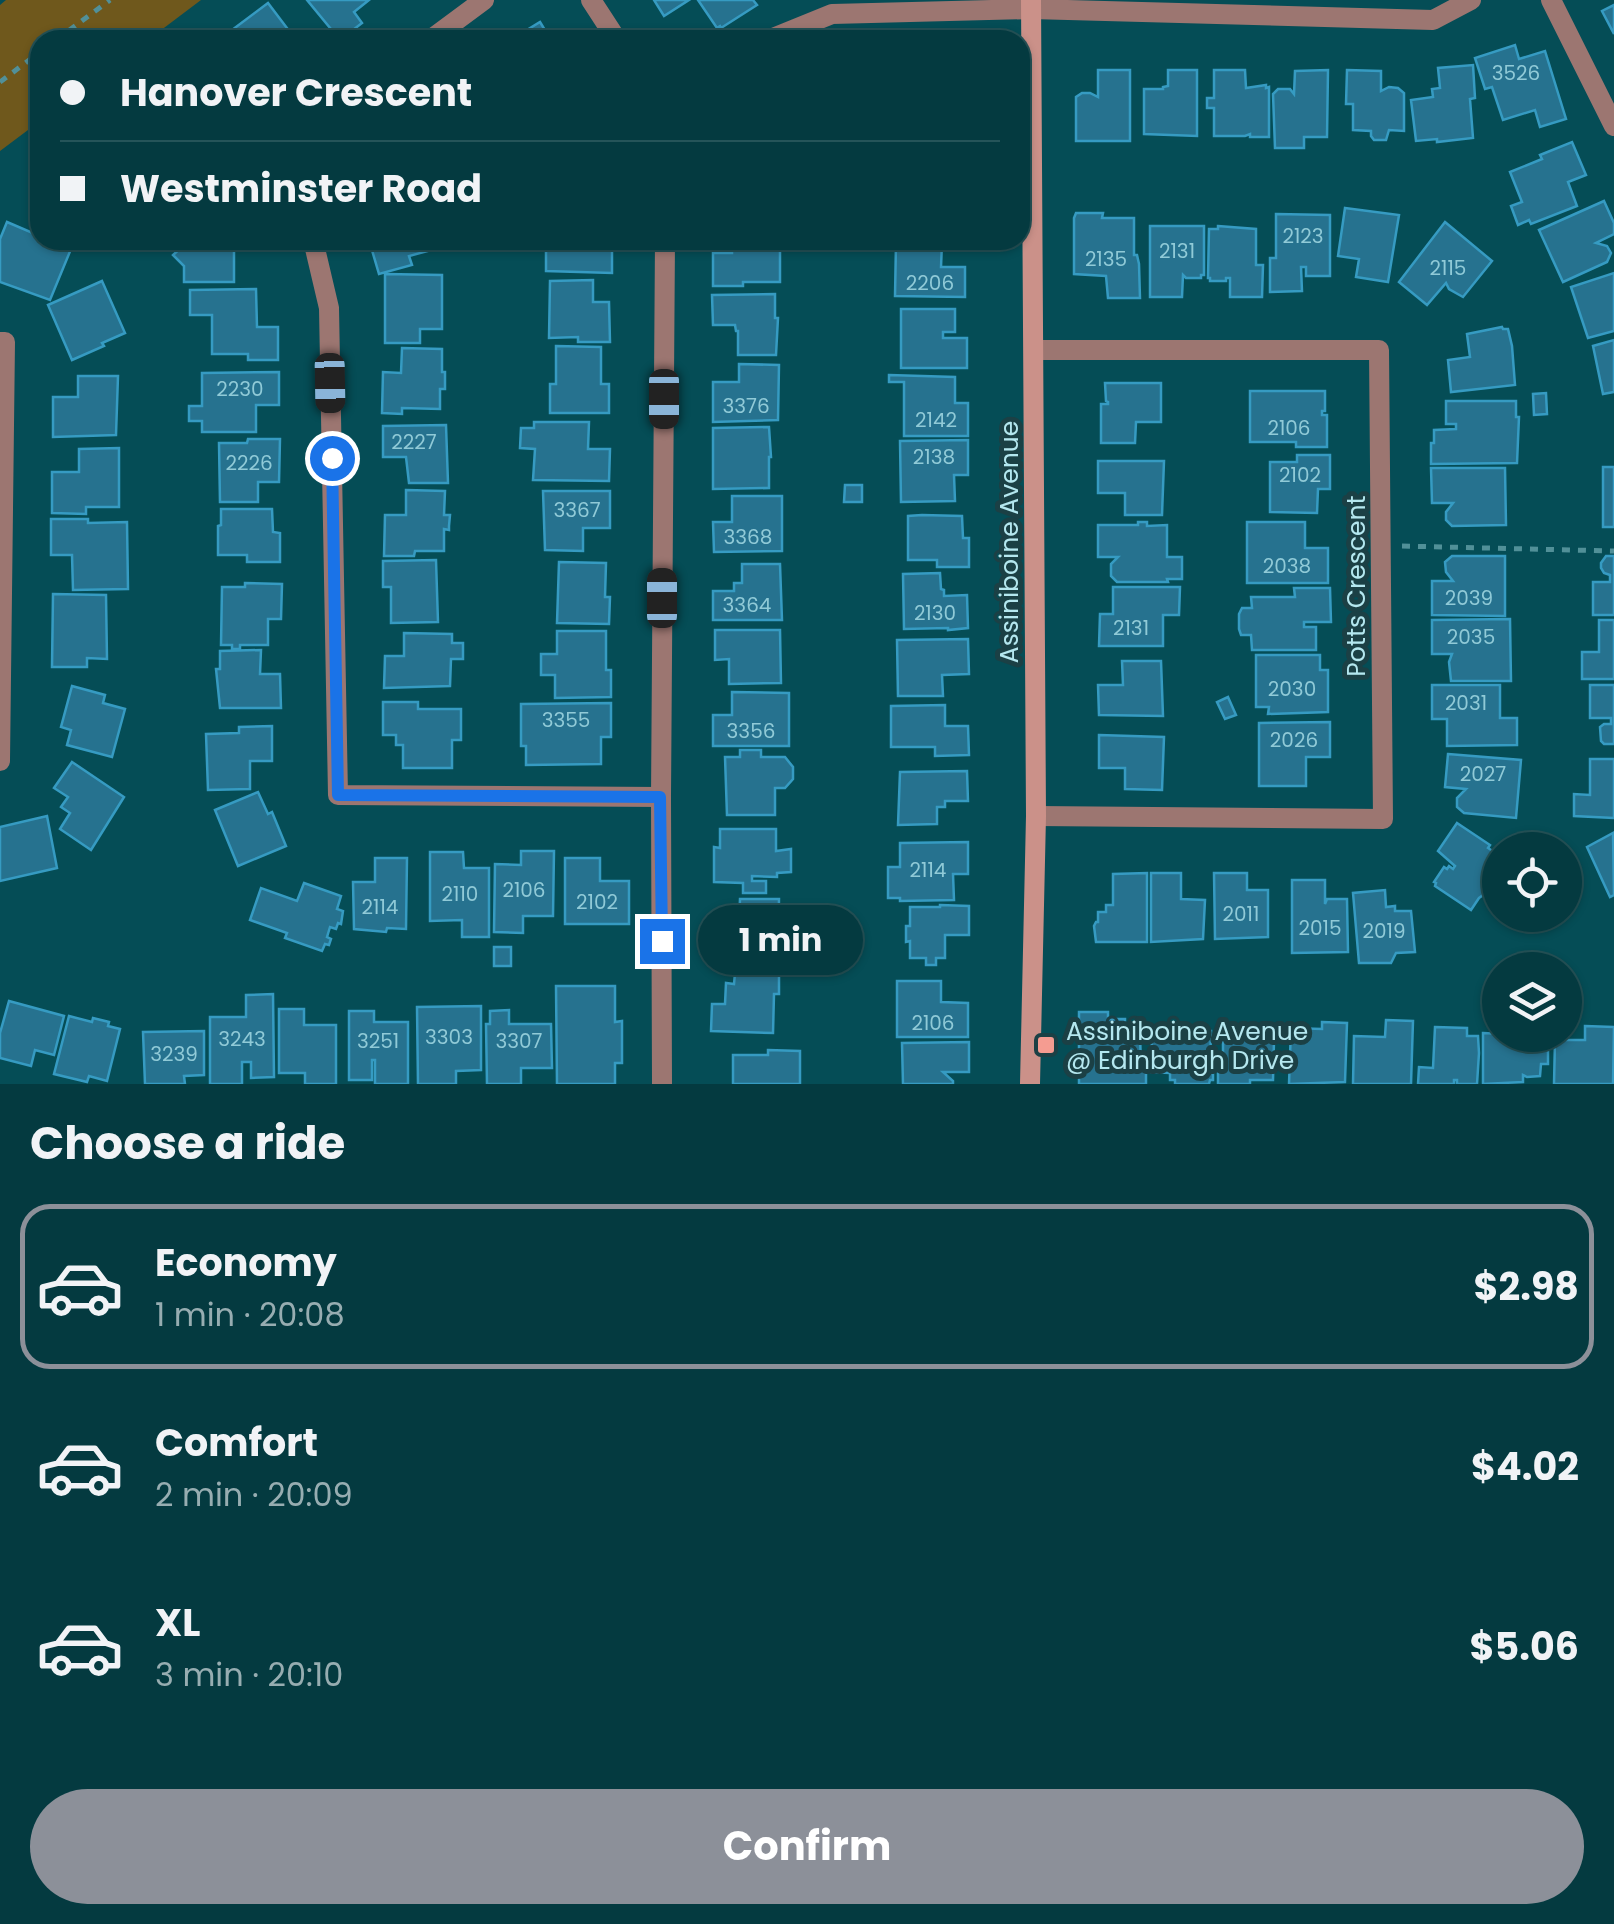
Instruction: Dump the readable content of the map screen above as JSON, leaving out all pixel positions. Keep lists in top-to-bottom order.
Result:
{
  "streets": {
    "street": ["Assiniboine Avenue", "Potts Crescent"]
  },
  "crossings": [
    ["Assiniboine Avenue", "Potts Crescent"]
  ],
  "places": {
    "transit": ["Assiniboine Avenue @ Edinburgh Drive"]
  },
  "house_numbers": [
    "3526",
    "2123",
    "2131",
    "2135",
    "2115",
    "2206",
    "2230",
    "3376",
    "2142",
    "2106",
    "2227",
    "2138",
    "2226",
    "2102",
    "3367",
    "3368",
    "2038",
    "2039",
    "3364",
    "2130",
    "2131",
    "2035",
    "2030",
    "2031",
    "3355",
    "3356",
    "2026",
    "2027",
    "2114",
    "2106",
    "2110",
    "2102",
    "2114",
    "2011",
    "2015",
    "2019",
    "2106",
    "3303",
    "3243",
    "3251",
    "3307",
    "3239"
  ],
  "page": {
    "banner": ["Hanover Crescent", "Westminster Road"],
    "bubble": "1 min",
    "heading": "Choose a ride",
    "list": [
      {
        "name": "Economy",
        "note": "1 min · 20:08",
        "value": "$2.98"
      },
      {
        "name": "Comfort",
        "note": "2 min · 20:09",
        "value": "$4.02"
      },
      {
        "name": "XL",
        "note": "3 min · 20:10",
        "value": "$5.06"
      }
    ],
    "buttons": "Confirm"
  }
}
